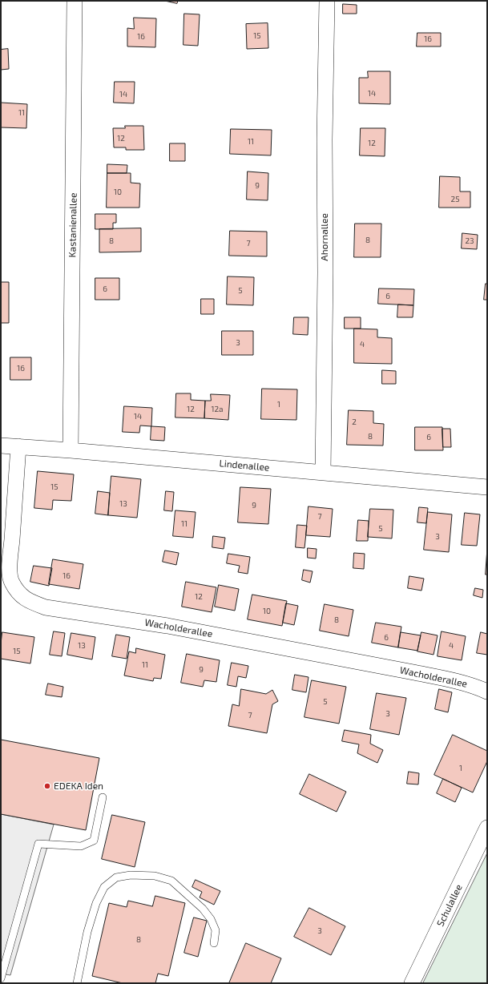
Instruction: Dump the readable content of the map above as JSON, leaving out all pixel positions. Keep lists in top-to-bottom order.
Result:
{
  "streets": {
    "street": [
      "Kastanienallee",
      "Ahornallee",
      "Lindenallee",
      "Wacholderallee",
      "Schulallee"
    ]
  },
  "crossings": [
    ["Kastanienallee", "Lindenallee"],
    ["Ahornallee", "Lindenallee"],
    ["Lindenallee", "Wacholderallee"]
  ],
  "places": ["EDEKA Iden"],
  "house_numbers": [
    "15",
    "16",
    "16",
    "14",
    "14",
    "11",
    "12",
    "11",
    "12",
    "9",
    "10",
    "25",
    "8",
    "8",
    "23",
    "7",
    "6",
    "5",
    "6",
    "3",
    "4",
    "16",
    "1",
    "12",
    "12a",
    "14",
    "2",
    "8",
    "6",
    "15",
    "13",
    "9",
    "7",
    "11",
    "5",
    "3",
    "16",
    "12",
    "10",
    "8",
    "6",
    "13",
    "4",
    "15",
    "11",
    "9",
    "5",
    "3",
    "7",
    "1",
    "3",
    "8"
  ]
}
